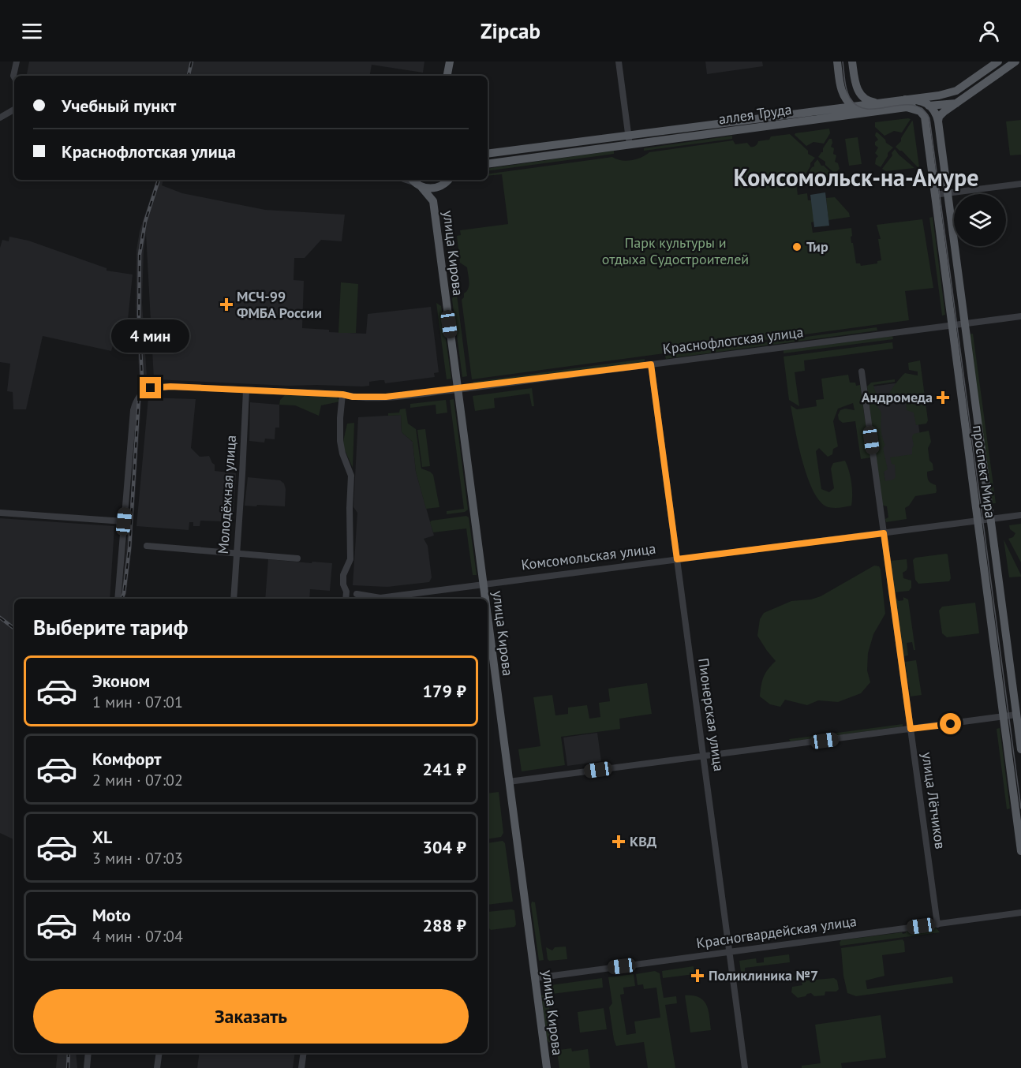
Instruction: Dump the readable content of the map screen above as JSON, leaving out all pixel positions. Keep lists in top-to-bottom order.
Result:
{
  "streets": {
    "main road": ["аллея Труда", "улица Кирова", "проспект Мира"],
    "street": [
      "Краснофлотская улица",
      "Молодёжная улица",
      "Комсомольская улица",
      "Пионерская улица",
      "улица Лётчиков",
      "Красногвардейская улица"
    ]
  },
  "crossings": [
    ["аллея Труда", "проспект Мира"],
    ["улица Кирова", "Краснофлотская улица"],
    ["улица Кирова", "Комсомольская улица"],
    ["улица Кирова", "Красногвардейская улица"],
    ["Краснофлотская улица", "проспект Мира"],
    ["Краснофлотская улица", "Молодёжная улица"],
    ["Краснофлотская улица", "Пионерская улица"],
    ["проспект Мира", "Комсомольская улица"],
    ["Комсомольская улица", "Пионерская улица"],
    ["Комсомольская улица", "улица Лётчиков"],
    ["Пионерская улица", "Красногвардейская улица"],
    ["улица Лётчиков", "Красногвардейская улица"]
  ],
  "districts": ["Комсомольск-на-Амуре"],
  "parks": ["Парк культуры и отдыха Судостроителей"],
  "places": {
    "other": ["Тир"],
    "health": [
      "МСЧ-99 ФМБА России",
      "Андромеда",
      "КВД",
      "Поликлиника №7"
    ]
  },
  "page": {
    "header": "Zipcab",
    "banner": ["Учебный пункт", "Краснофлотская улица"],
    "bubble": "4 мин",
    "heading": "Выберите тариф",
    "list": [
      {
        "name": "Эконом",
        "note": "1 мин · 07:01",
        "value": "179 ₽"
      },
      {
        "name": "Комфорт",
        "note": "2 мин · 07:02",
        "value": "241 ₽"
      },
      {
        "name": "XL",
        "note": "3 мин · 07:03",
        "value": "304 ₽"
      },
      {
        "name": "Moto",
        "note": "4 мин · 07:04",
        "value": "288 ₽"
      }
    ],
    "buttons": "Заказать"
  }
}
